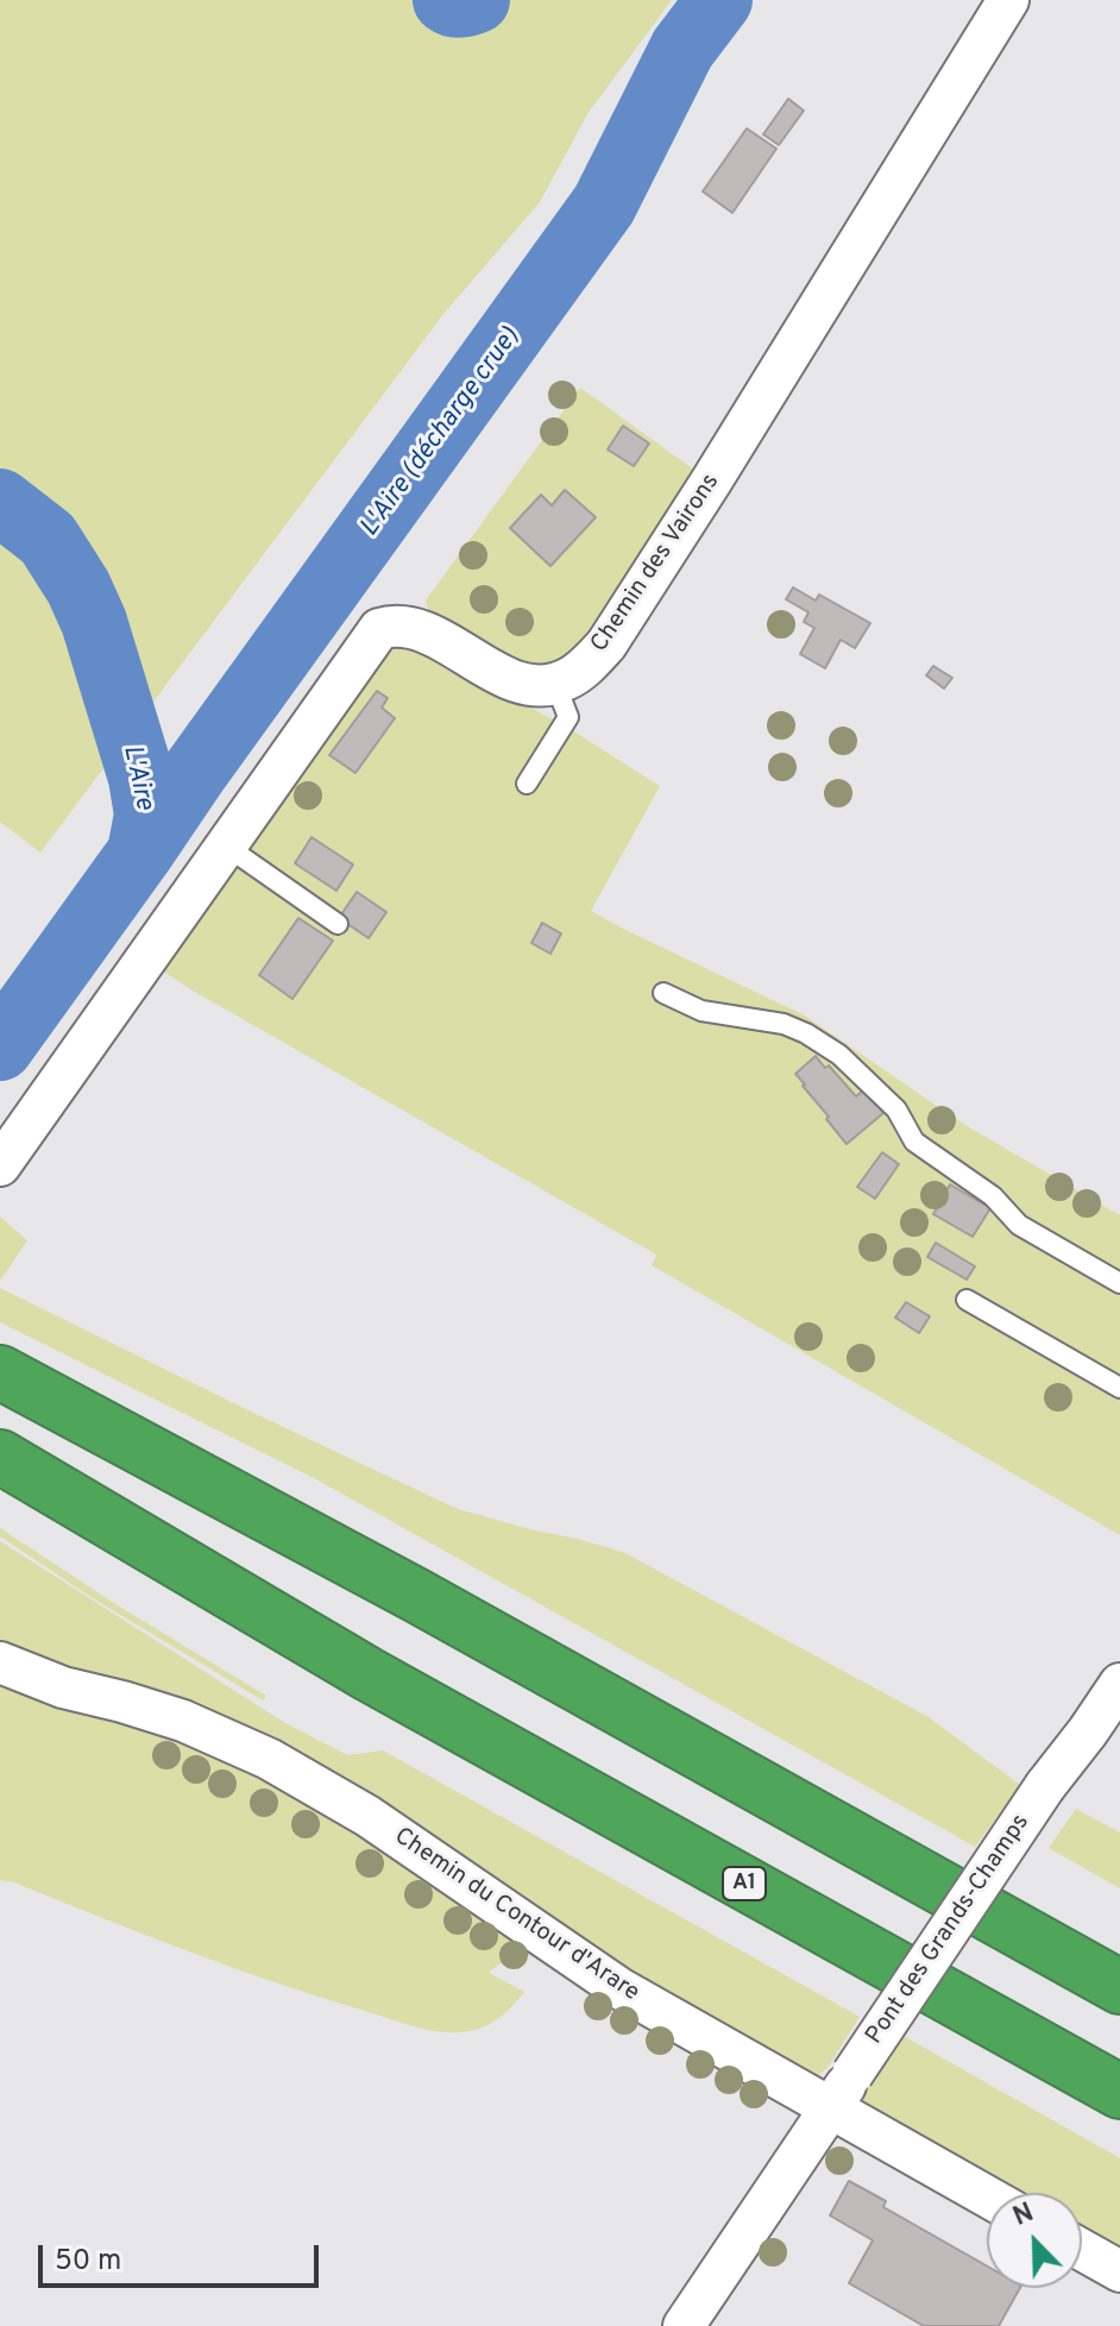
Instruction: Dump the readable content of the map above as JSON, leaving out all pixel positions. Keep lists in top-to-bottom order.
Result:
{
  "streets": {
    "highway": ["A1"],
    "street": ["Chemin des Vairons", "Chemin du Contour d'Arare", "Pont des Grands-Champs"]
  },
  "crossings": [
    ["Chemin du Contour d'Arare", "Pont des Grands-Champs"]
  ],
  "water": ["L'Aire (décharge crue)", "L'Aire"],
  "scale_bar": "50 m",
  "north": "top left"
}
